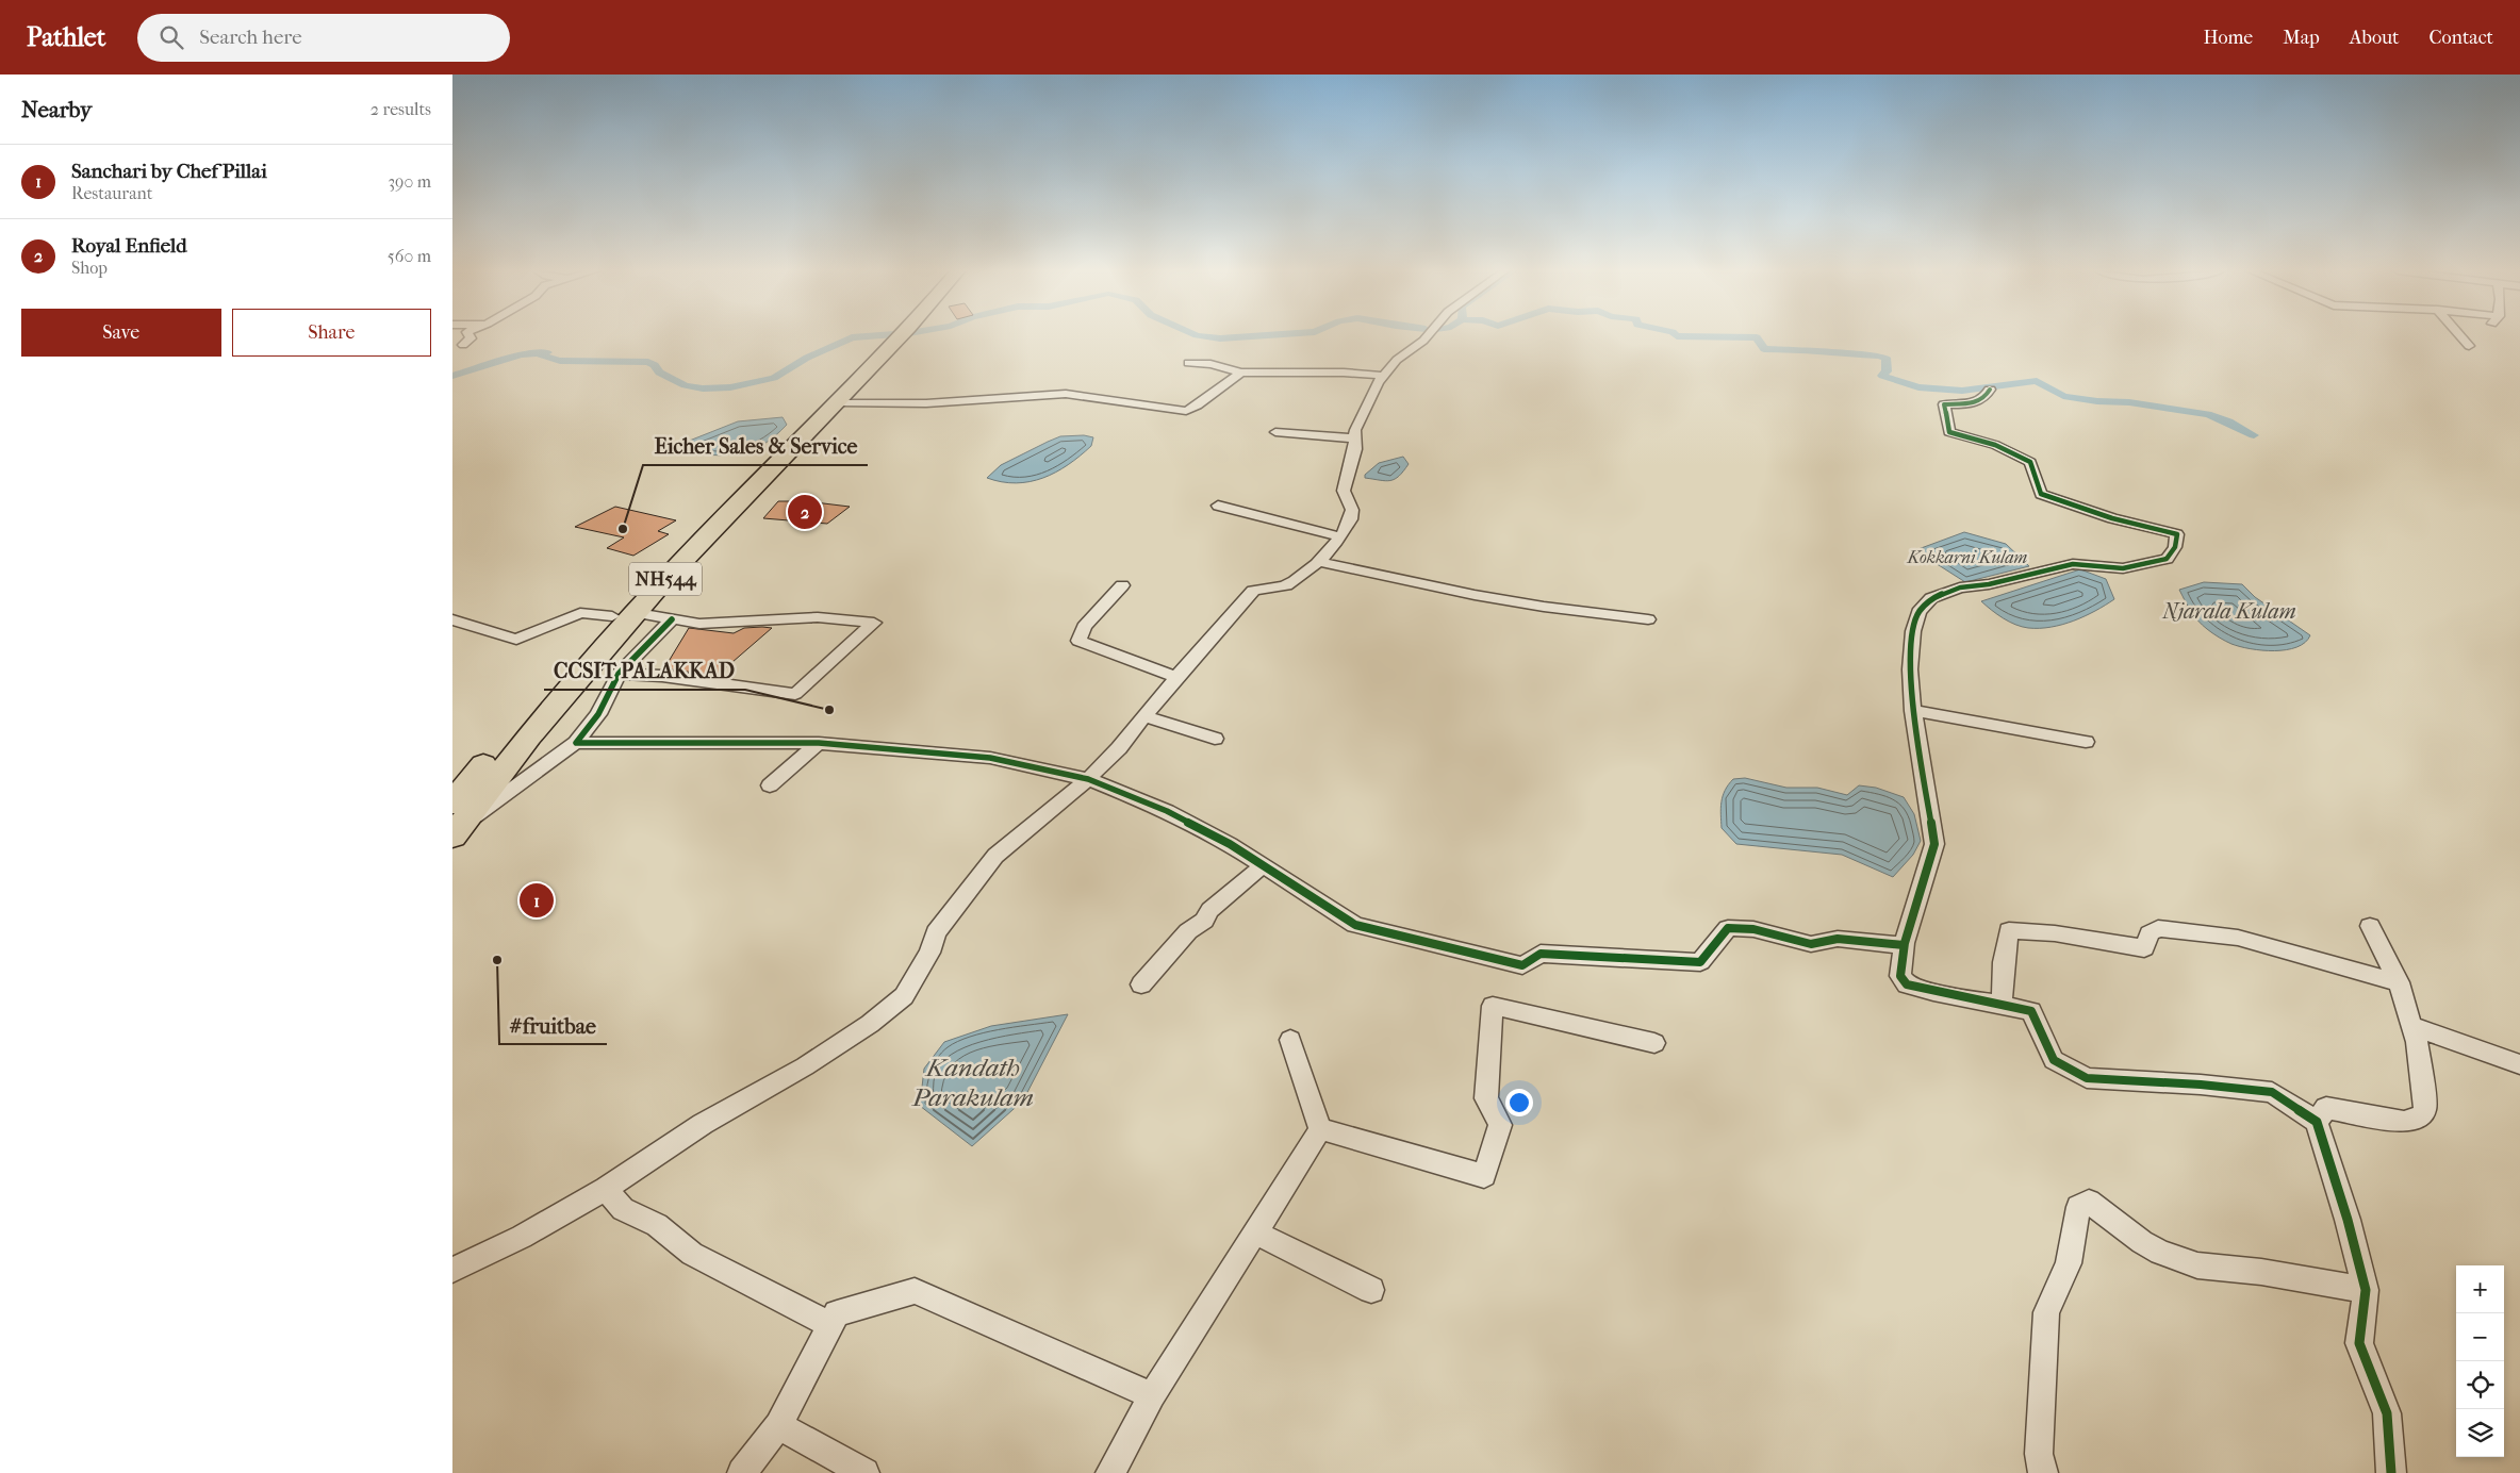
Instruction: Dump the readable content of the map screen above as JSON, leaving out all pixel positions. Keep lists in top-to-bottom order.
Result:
{
  "streets": {
    "highway": ["NH544"]
  },
  "water": ["Kokkarni Kulam", "Njarala Kulam", "Kandath Parakulam"],
  "places": ["Eicher Sales & Service", "CCSIT PALAKKAD", "#fruitbae"],
  "page": {
    "header": "Pathlet",
    "search": "Search here",
    "nav": [
      "Home",
      "Map",
      "About",
      "Contact"
    ],
    "heading": ["Nearby", "2 results"],
    "list": [
      {
        "mark": "1",
        "name": "Sanchari by Chef Pillai",
        "note": "Restaurant",
        "value": "390 m"
      },
      {
        "mark": "2",
        "name": "Royal Enfield",
        "note": "Shop",
        "value": "560 m"
      }
    ],
    "buttons": ["Save", "Share"],
    "pins": ["2", "1"],
    "map_buttons": ["+", "−"]
  }
}
